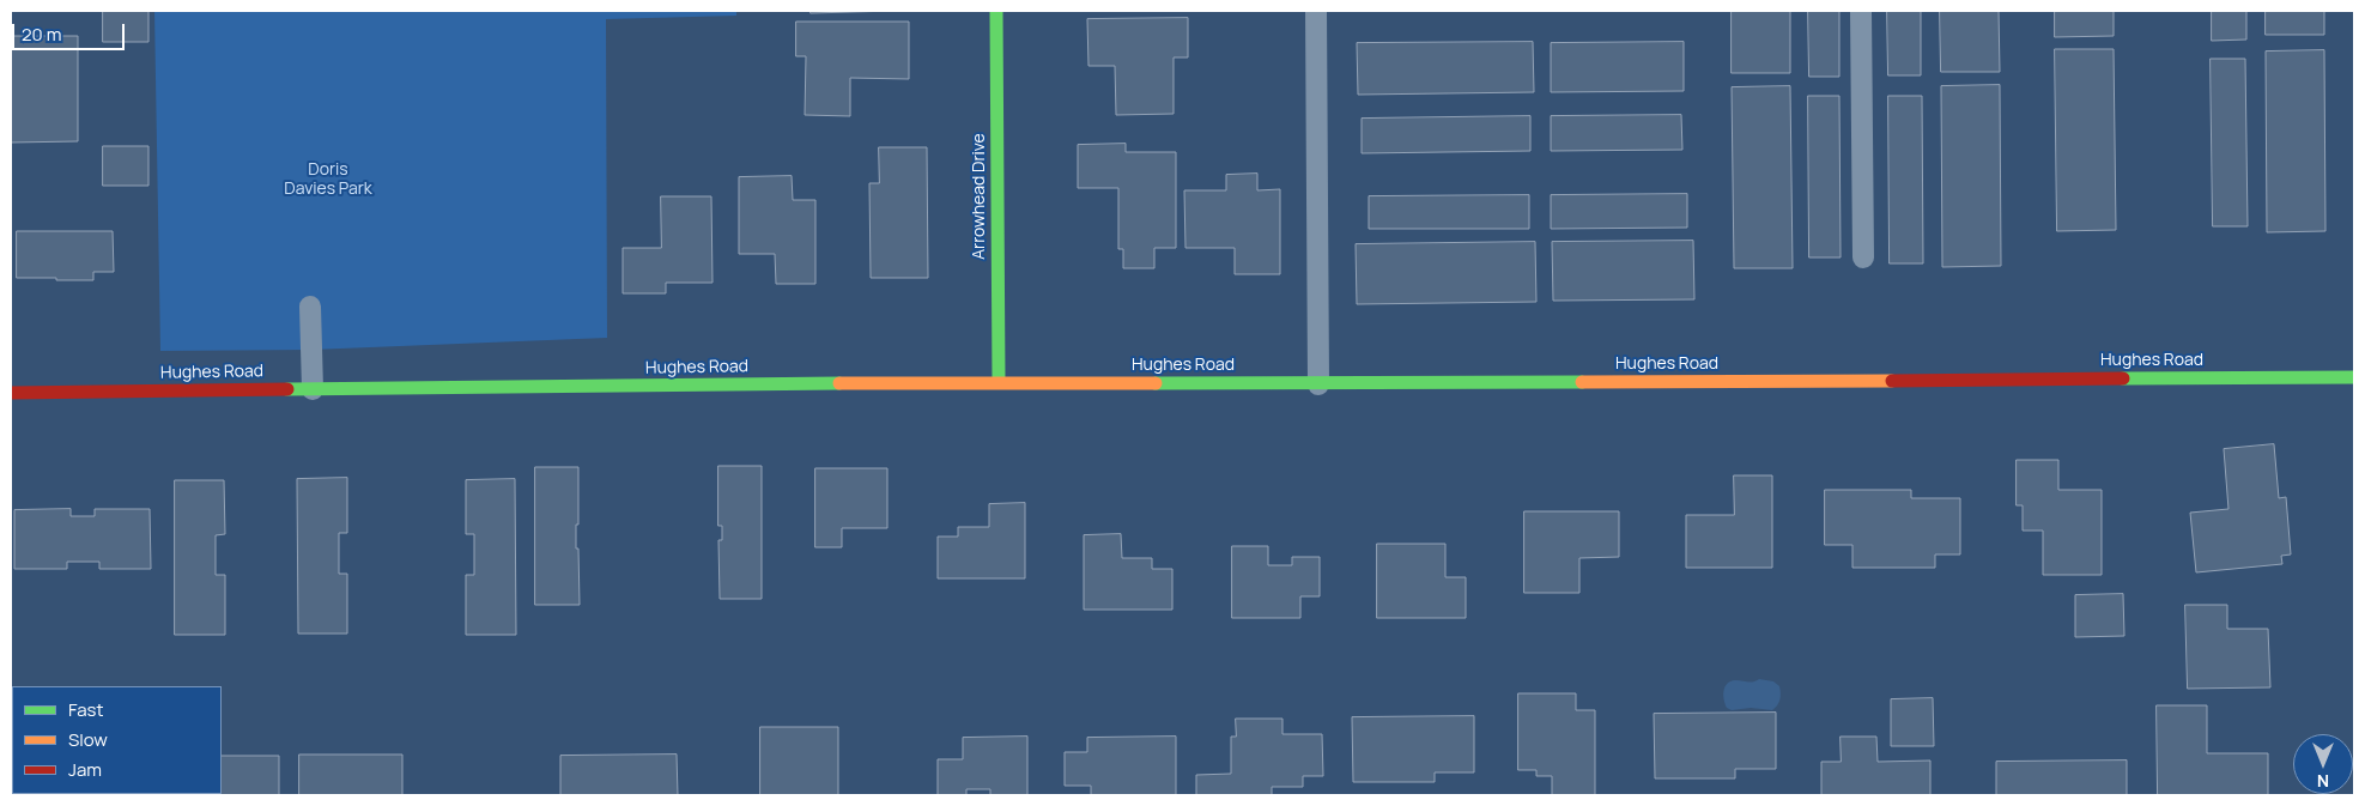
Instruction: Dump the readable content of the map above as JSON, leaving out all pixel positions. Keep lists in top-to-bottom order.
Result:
{
  "streets": {
    "street": ["Arrowhead Drive", "Hughes Road"]
  },
  "crossings": [
    ["Arrowhead Drive", "Hughes Road"]
  ],
  "parks": ["Doris Davies Park"],
  "legend": ["Fast", "Slow", "Jam"],
  "scale_bar": "20 m",
  "north": "bottom"
}
